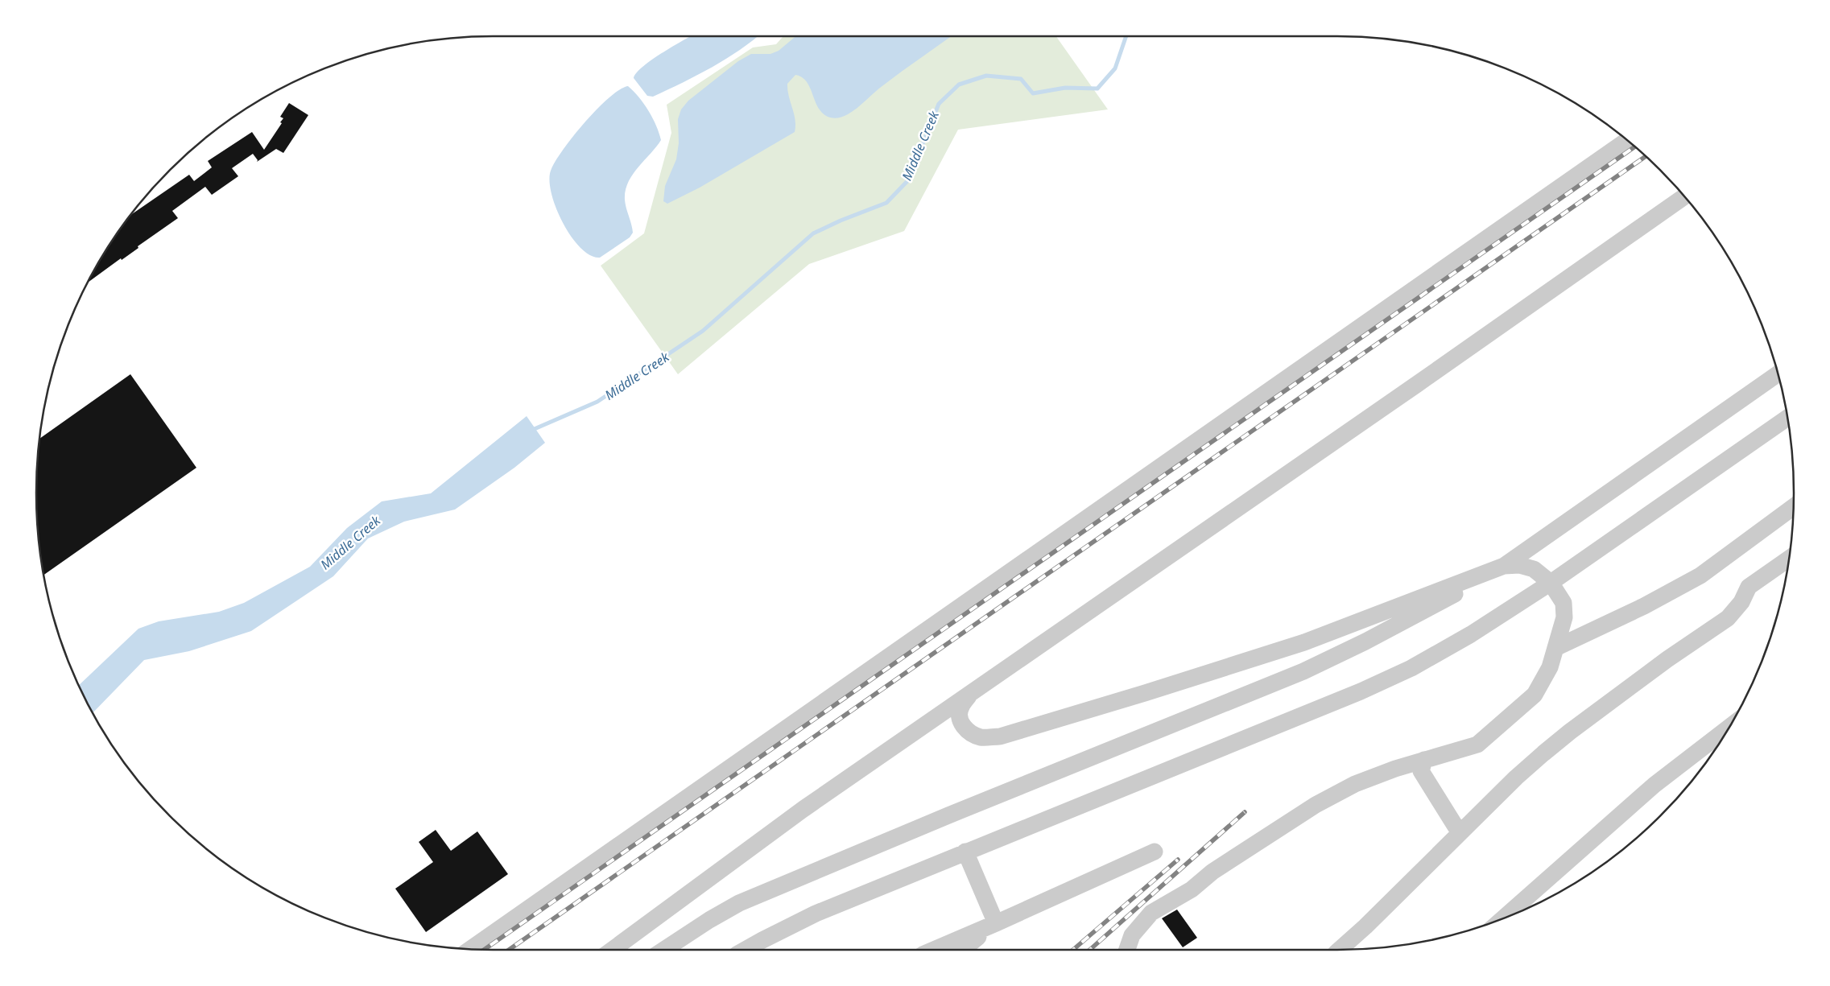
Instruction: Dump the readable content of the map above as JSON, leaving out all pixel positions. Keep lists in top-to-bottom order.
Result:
{
  "water": ["Middle Creek"]
}
